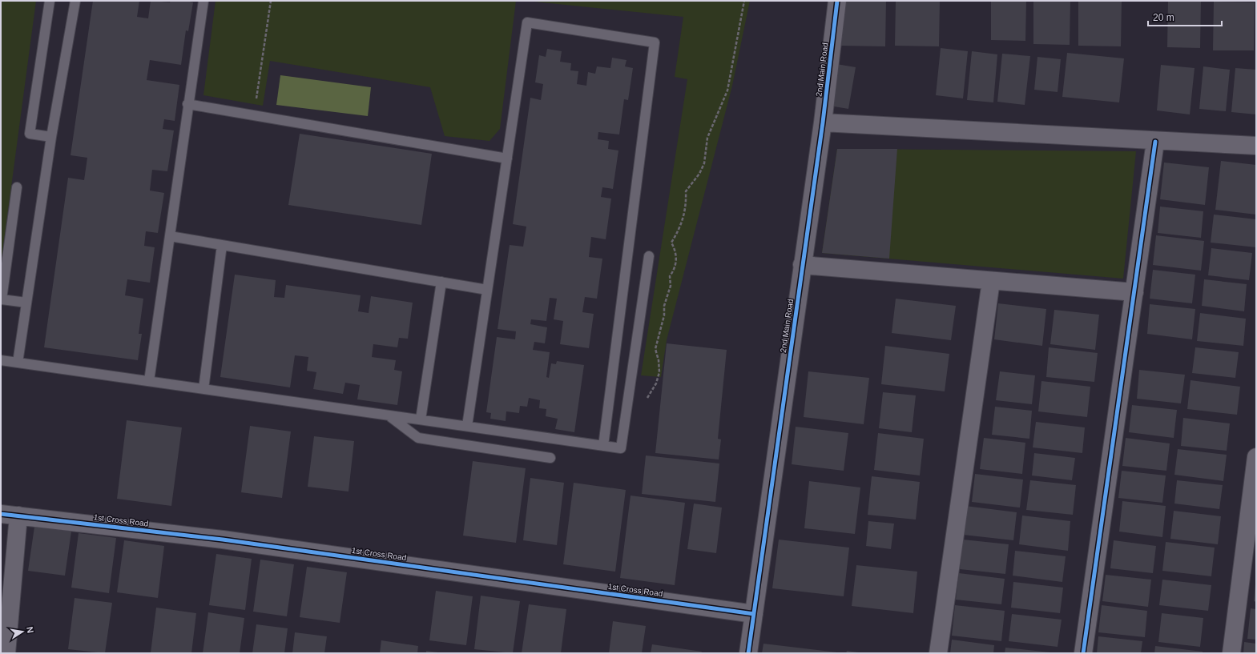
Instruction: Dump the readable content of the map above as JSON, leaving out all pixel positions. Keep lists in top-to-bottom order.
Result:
{
  "streets": {
    "street": ["2nd Main Road", "1st Cross Road"]
  },
  "crossings": [
    ["2nd Main Road", "1st Cross Road"]
  ],
  "scale_bar": "20 m",
  "north": "right"
}
